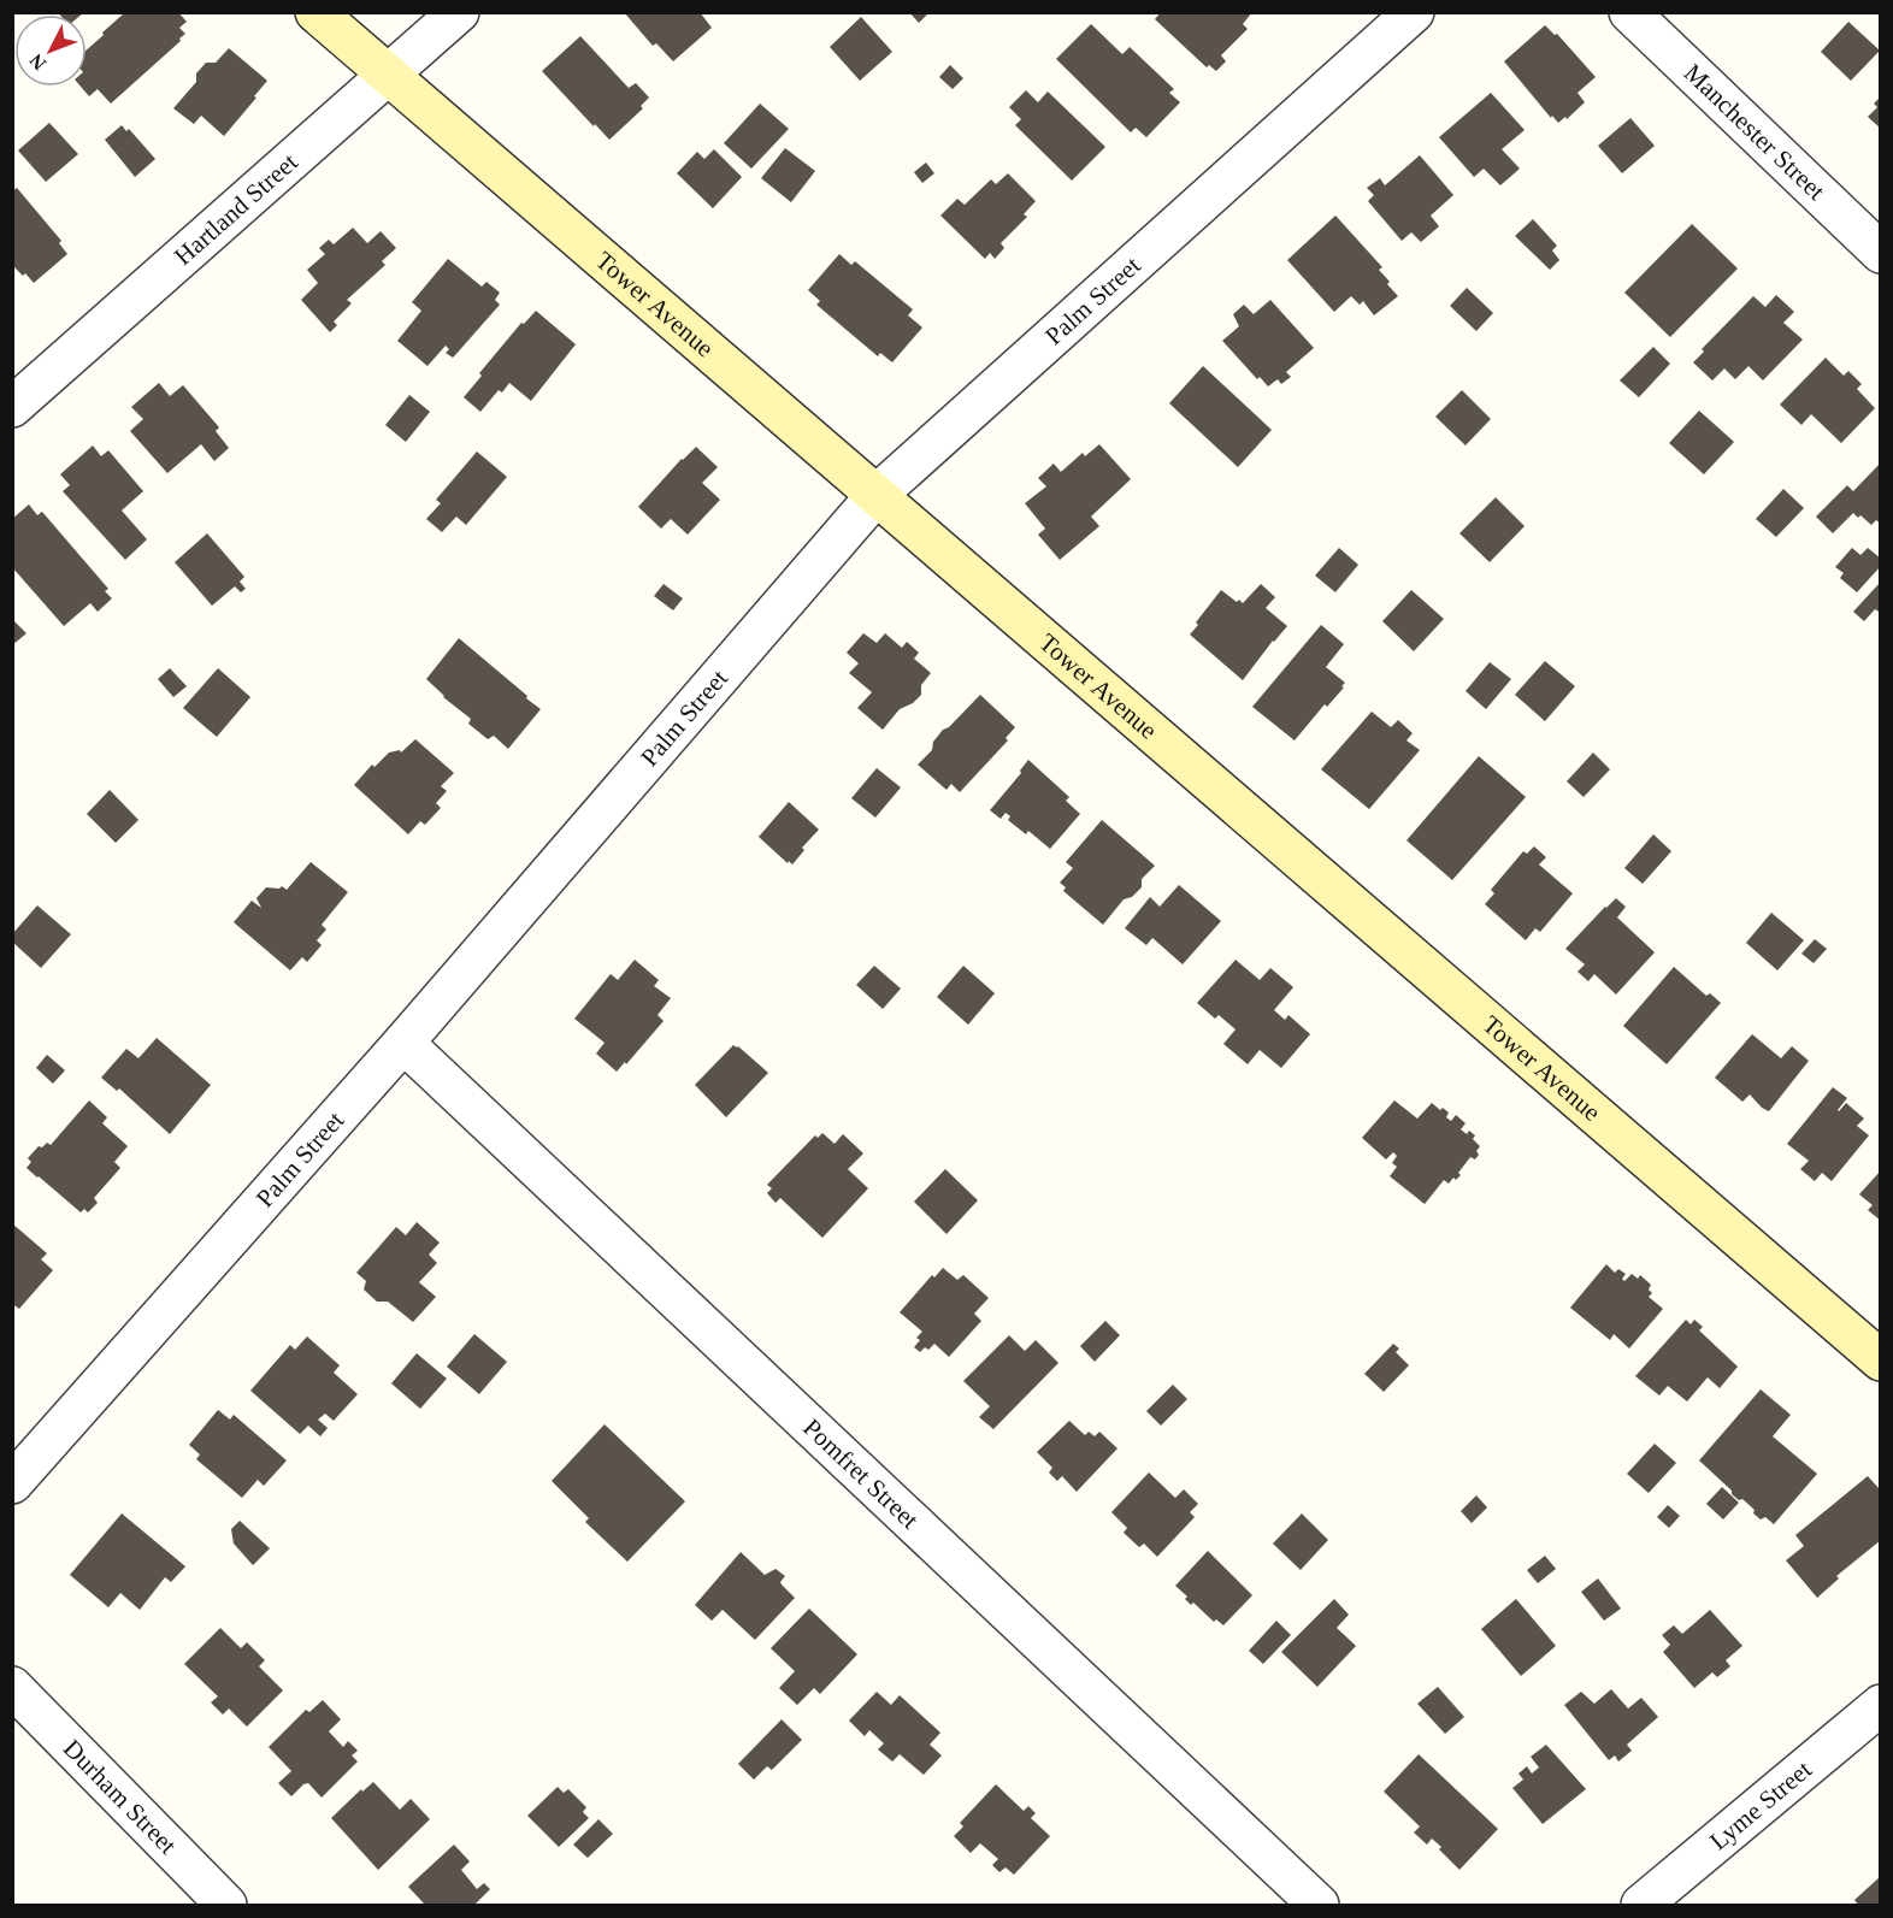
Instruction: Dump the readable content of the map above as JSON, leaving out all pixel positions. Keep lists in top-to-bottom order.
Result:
{
  "streets": {
    "main road": ["Tower Avenue"],
    "street": [
      "Manchester Street",
      "Hartland Street",
      "Palm Street",
      "Pomfret Street",
      "Durham Street",
      "Lyme Street"
    ]
  },
  "crossings": [
    ["Hartland Street", "Tower Avenue"],
    ["Palm Street", "Tower Avenue"],
    ["Palm Street", "Pomfret Street"]
  ],
  "north": "bottom left"
}
